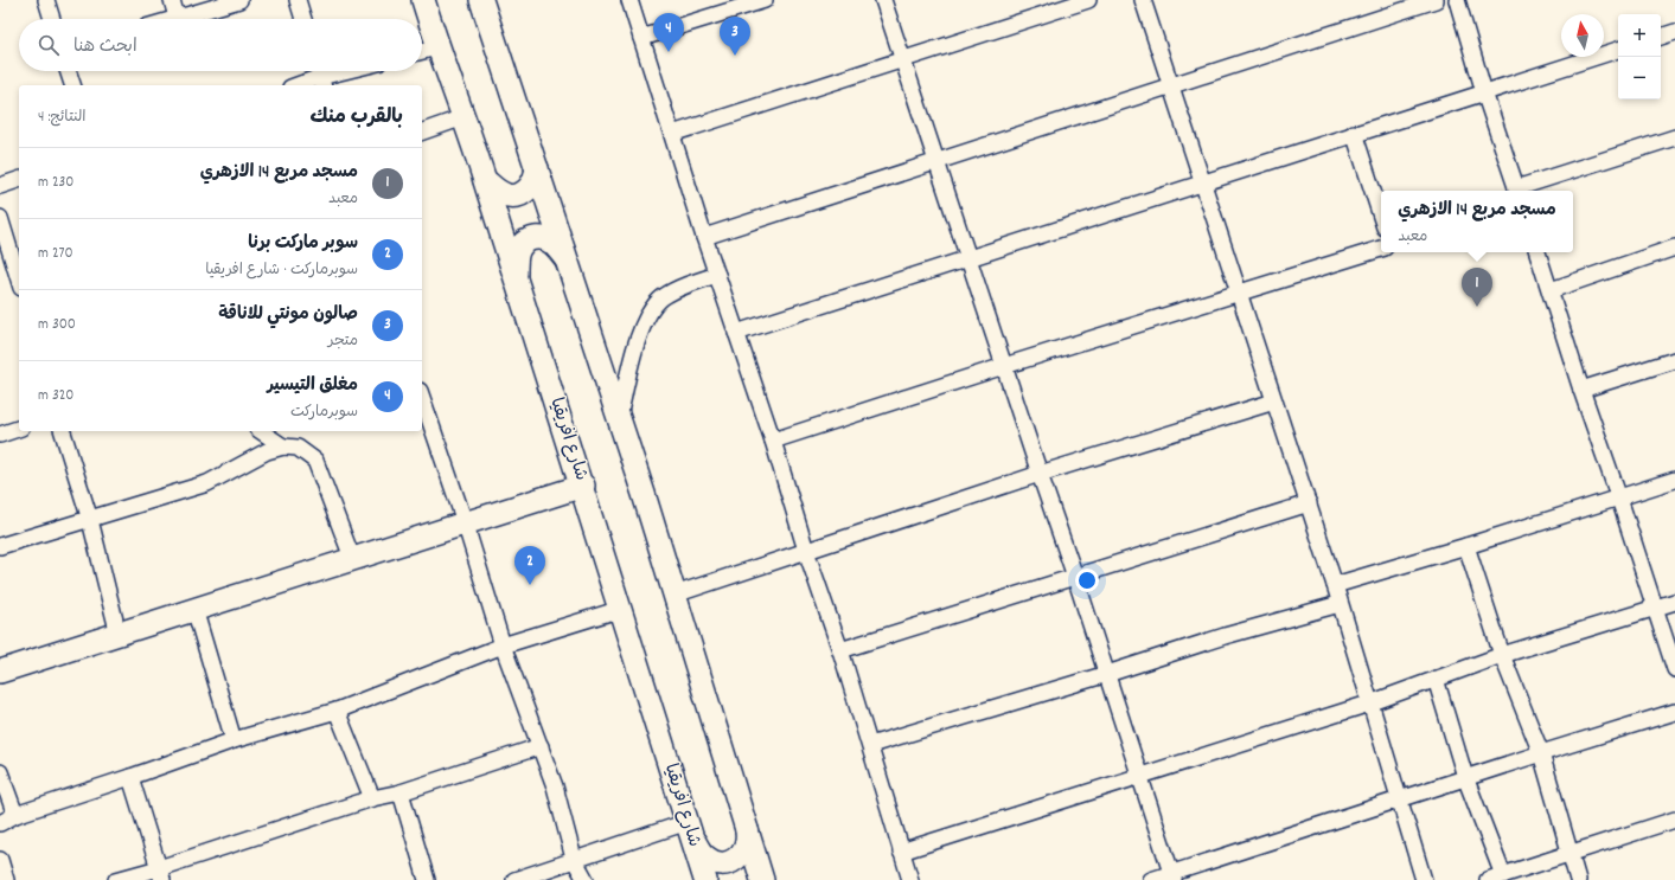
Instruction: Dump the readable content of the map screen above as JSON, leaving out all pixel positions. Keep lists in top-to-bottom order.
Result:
{
  "streets": {
    "street": ["شارع افريقيا"]
  },
  "north": "top",
  "page": {
    "pins": [
      "4",
      "3",
      "1",
      "2"
    ],
    "map_buttons": ["+", "−"],
    "search": "ابحث هنا",
    "heading": ["بالقرب منك", "النتائج: 4"],
    "list": [
      {
        "mark": "1",
        "name": "مسجد مربع 14 الازهري",
        "note": "معبد",
        "value": "230 m"
      },
      {
        "mark": "2",
        "name": "سوبر ماركت برنا",
        "note": "سوبرماركت · شارع افريقيا",
        "value": "270 m"
      },
      {
        "mark": "3",
        "name": "صالون مونتي للاناقة",
        "note": "متجر",
        "value": "300 m"
      },
      {
        "mark": "4",
        "name": "مغلق التيسير",
        "note": "سوبرماركت",
        "value": "320 m"
      }
    ],
    "popup": ["مسجد مربع 14 الازهري", "معبد"]
  }
}
